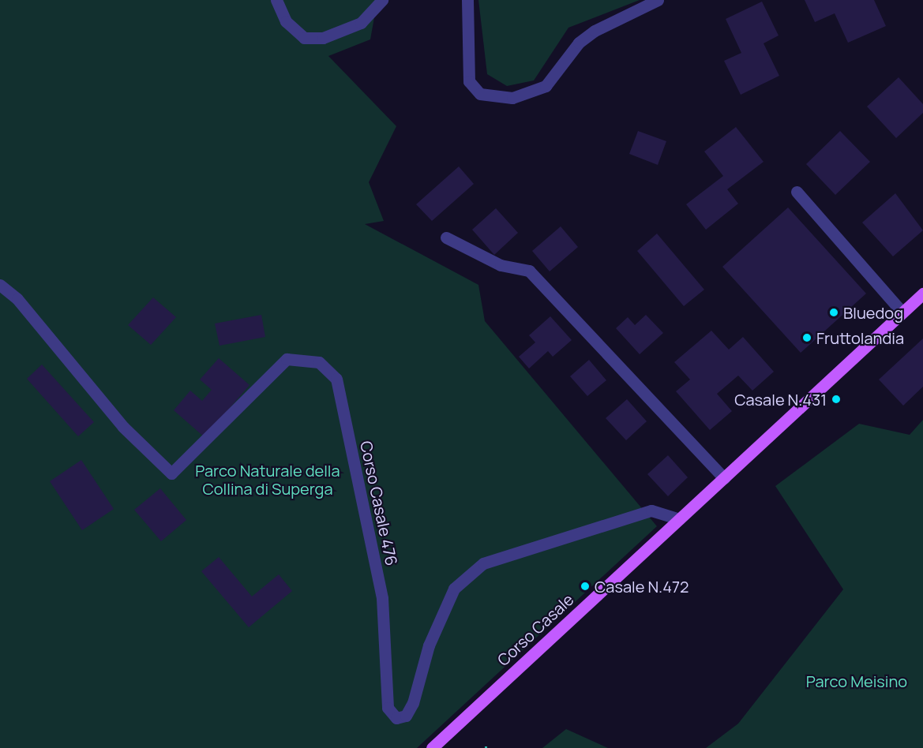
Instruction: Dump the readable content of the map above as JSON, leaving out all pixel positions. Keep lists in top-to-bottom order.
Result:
{
  "streets": {
    "main road": ["Corso Casale"],
    "street": ["Corso Casale 476"]
  },
  "crossings": [
    ["Corso Casale 476", "Corso Casale"]
  ],
  "parks": ["Parco Naturale della Collina di Superga", "Parco Meisino"],
  "places": [
    "Bluedog",
    "Fruttolandia",
    "Casale N.431",
    "Casale N.472"
  ]
}
